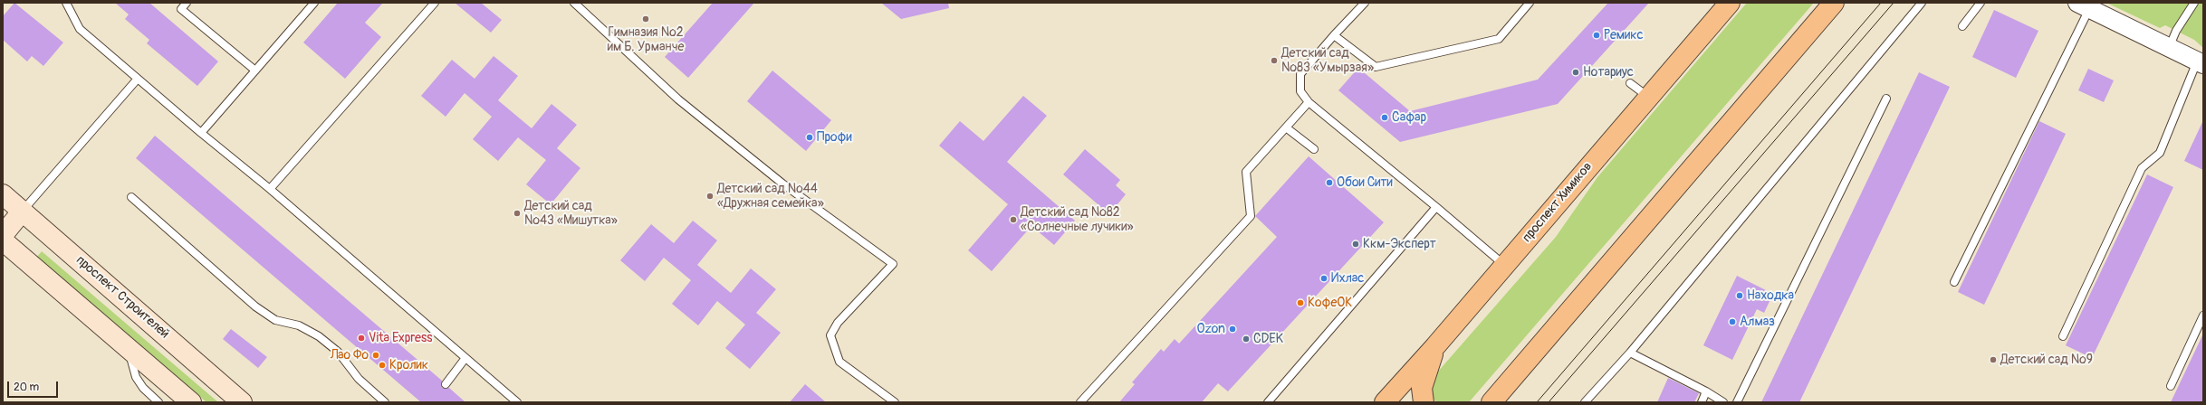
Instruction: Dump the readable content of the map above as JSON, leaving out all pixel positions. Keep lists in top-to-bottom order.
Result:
{
  "streets": {
    "main road": ["проспект Химиков", "проспект Строителей"]
  },
  "places": [
    "Гимназия №2 им Б. Урманче",
    "Ремикс",
    "Детский сад №83 «Умырзая»",
    "Нотариус",
    "Сафар",
    "Профи",
    "Обои Сити",
    "Детский сад №44 «Дружная семейка»",
    "Детский сад №43 «Мишутка»",
    "Детский сад №82 «Солнечные лучики»",
    "Ккм-Эксперт",
    "Ихлас",
    "Находка",
    "КофеОК",
    "Алмаз",
    "Ozon",
    "Vita Express",
    "CDEK",
    "Лао Фо",
    "Детский сад №9",
    "Кролик"
  ],
  "scale_bar": "20 m"
}
